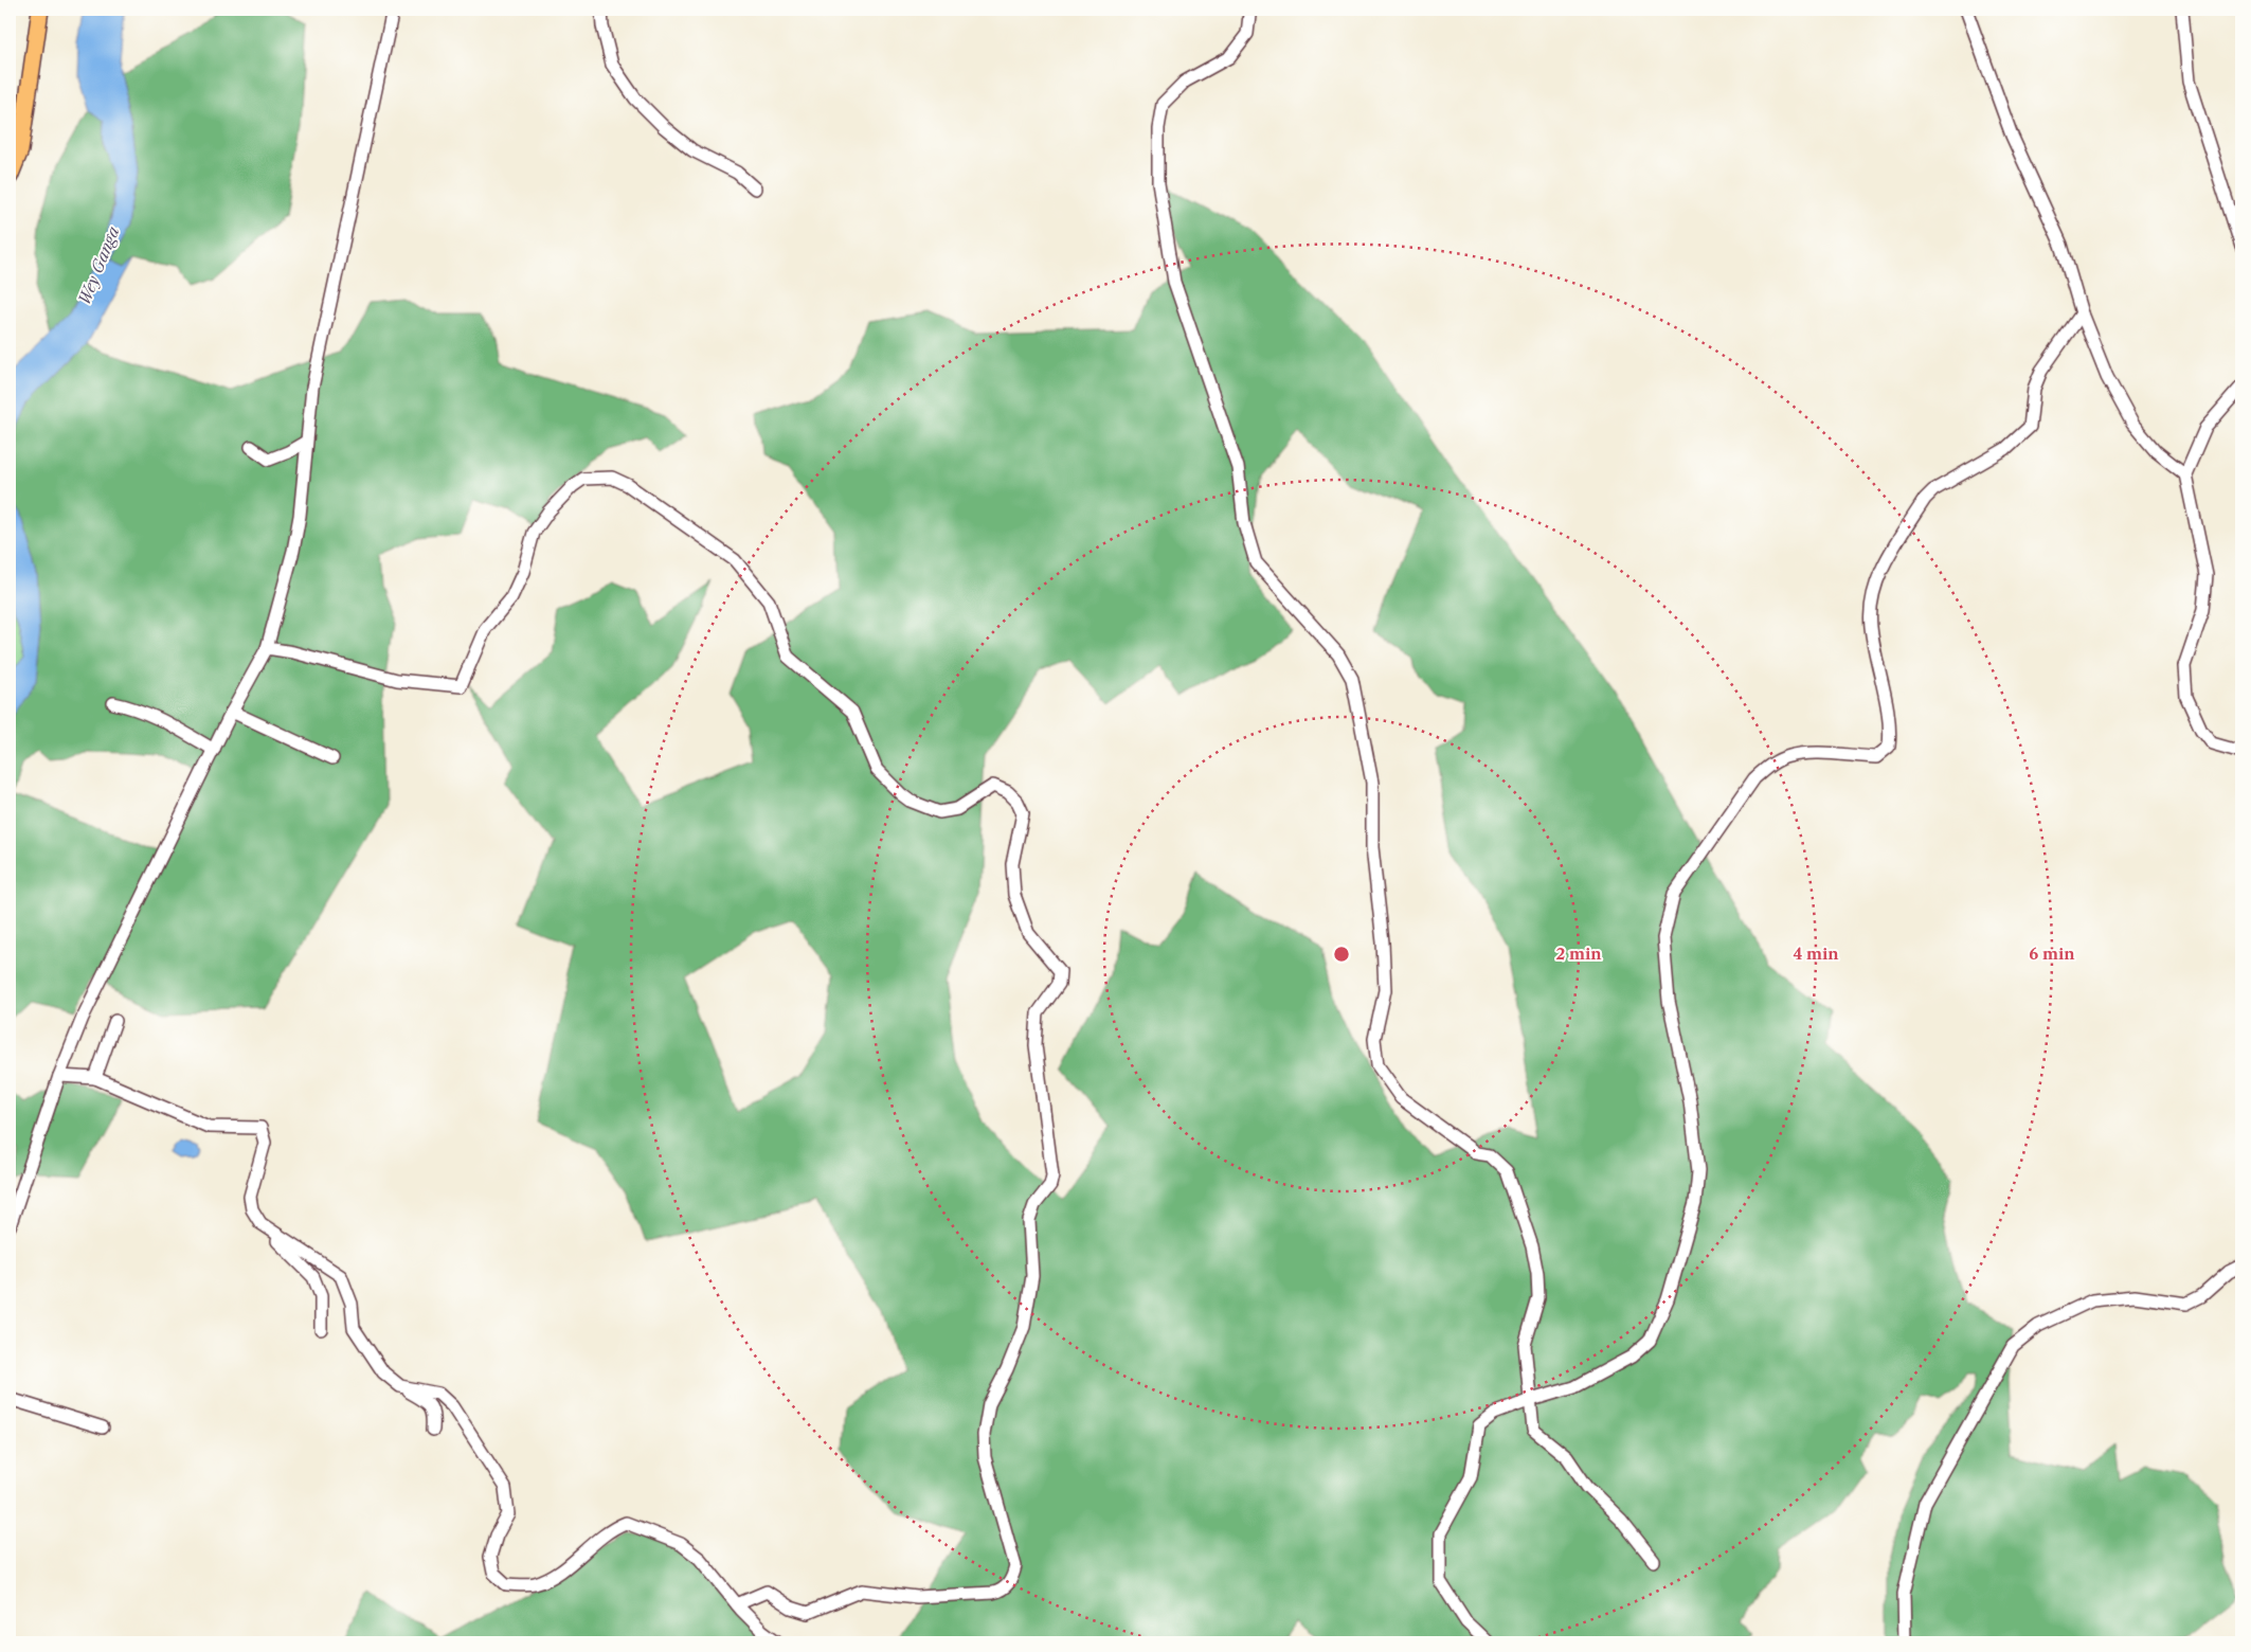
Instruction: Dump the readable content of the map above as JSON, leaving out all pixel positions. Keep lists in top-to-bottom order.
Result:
{
  "water": ["Wey Ganga"],
  "rings": ["2 min", "4 min", "6 min"]
}
